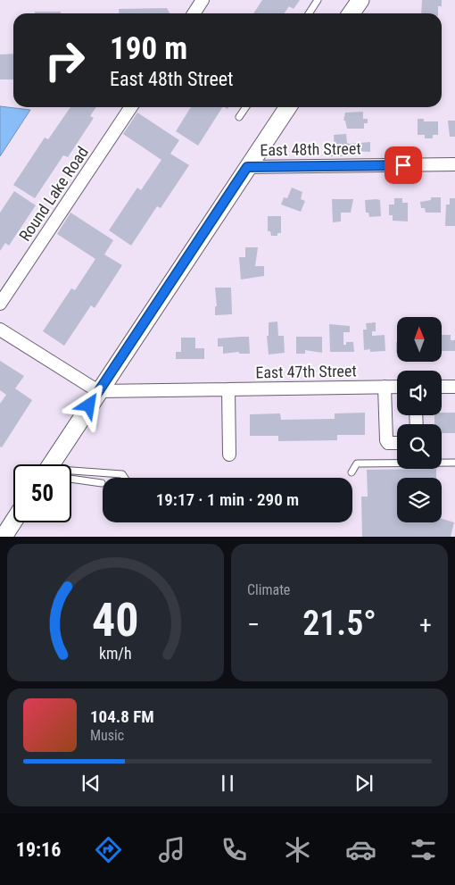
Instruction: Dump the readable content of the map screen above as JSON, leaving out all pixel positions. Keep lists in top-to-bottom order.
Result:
{
  "streets": {
    "street": ["East 48th Street", "Round Lake Road", "East 47th Street"]
  },
  "north": "top",
  "page": {
    "turn": ["190 m", "East 48th Street"],
    "limit": "50",
    "trip": "19:17 · 1 min · 290 m",
    "tile": "Climate",
    "heat": ["−", "21.5°", "+"],
    "song": ["104.8 FM", "Music"],
    "tabs": "19:16",
    "gauge": ["40", "km/h"]
  }
}
